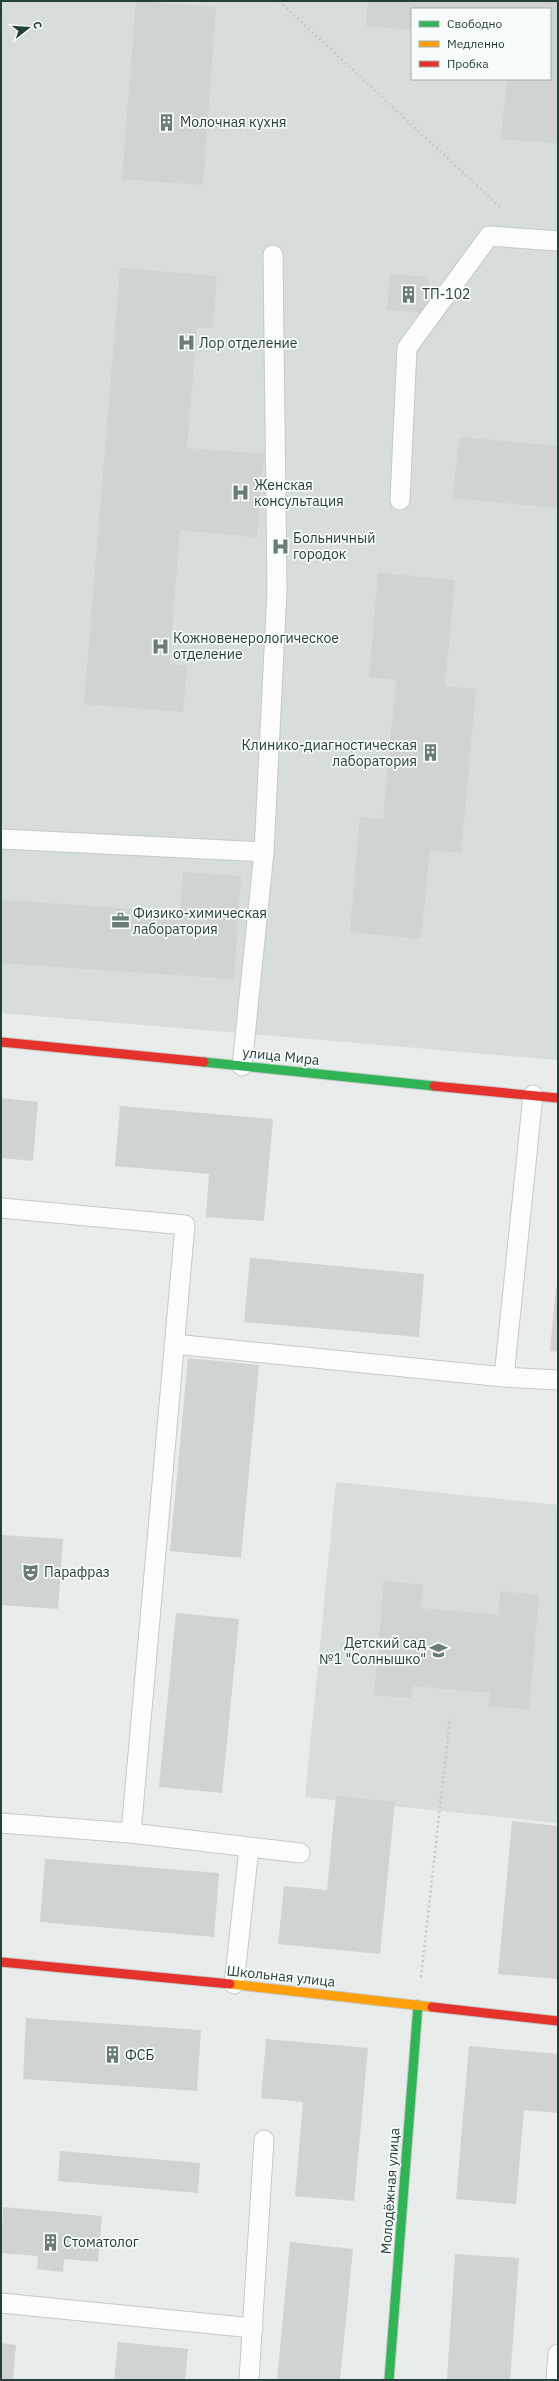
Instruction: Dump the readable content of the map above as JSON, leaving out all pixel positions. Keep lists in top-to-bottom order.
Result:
{
  "streets": {
    "street": ["улица Мира", "Школьная улица", "Молодёжная улица"]
  },
  "crossings": [
    ["Школьная улица", "Молодёжная улица"]
  ],
  "places": {
    "building": [
      "Молочная кухня",
      "ТП-102",
      "Клинико-диагностическая лаборатория",
      "ФСБ",
      "Стоматолог"
    ],
    "hospital": [
      "Лор отделение",
      "Женская консультация",
      "Больничный городок",
      "Кожновенерологическое отделение"
    ],
    "office": ["Физико-химическая лаборатория"],
    "theatre": ["Парафраз"],
    "school or university": ["Детский сад №1 \"Солнышко\""]
  },
  "legend": ["Свободно", "Медленно", "Пробка"],
  "north": "right"
}
